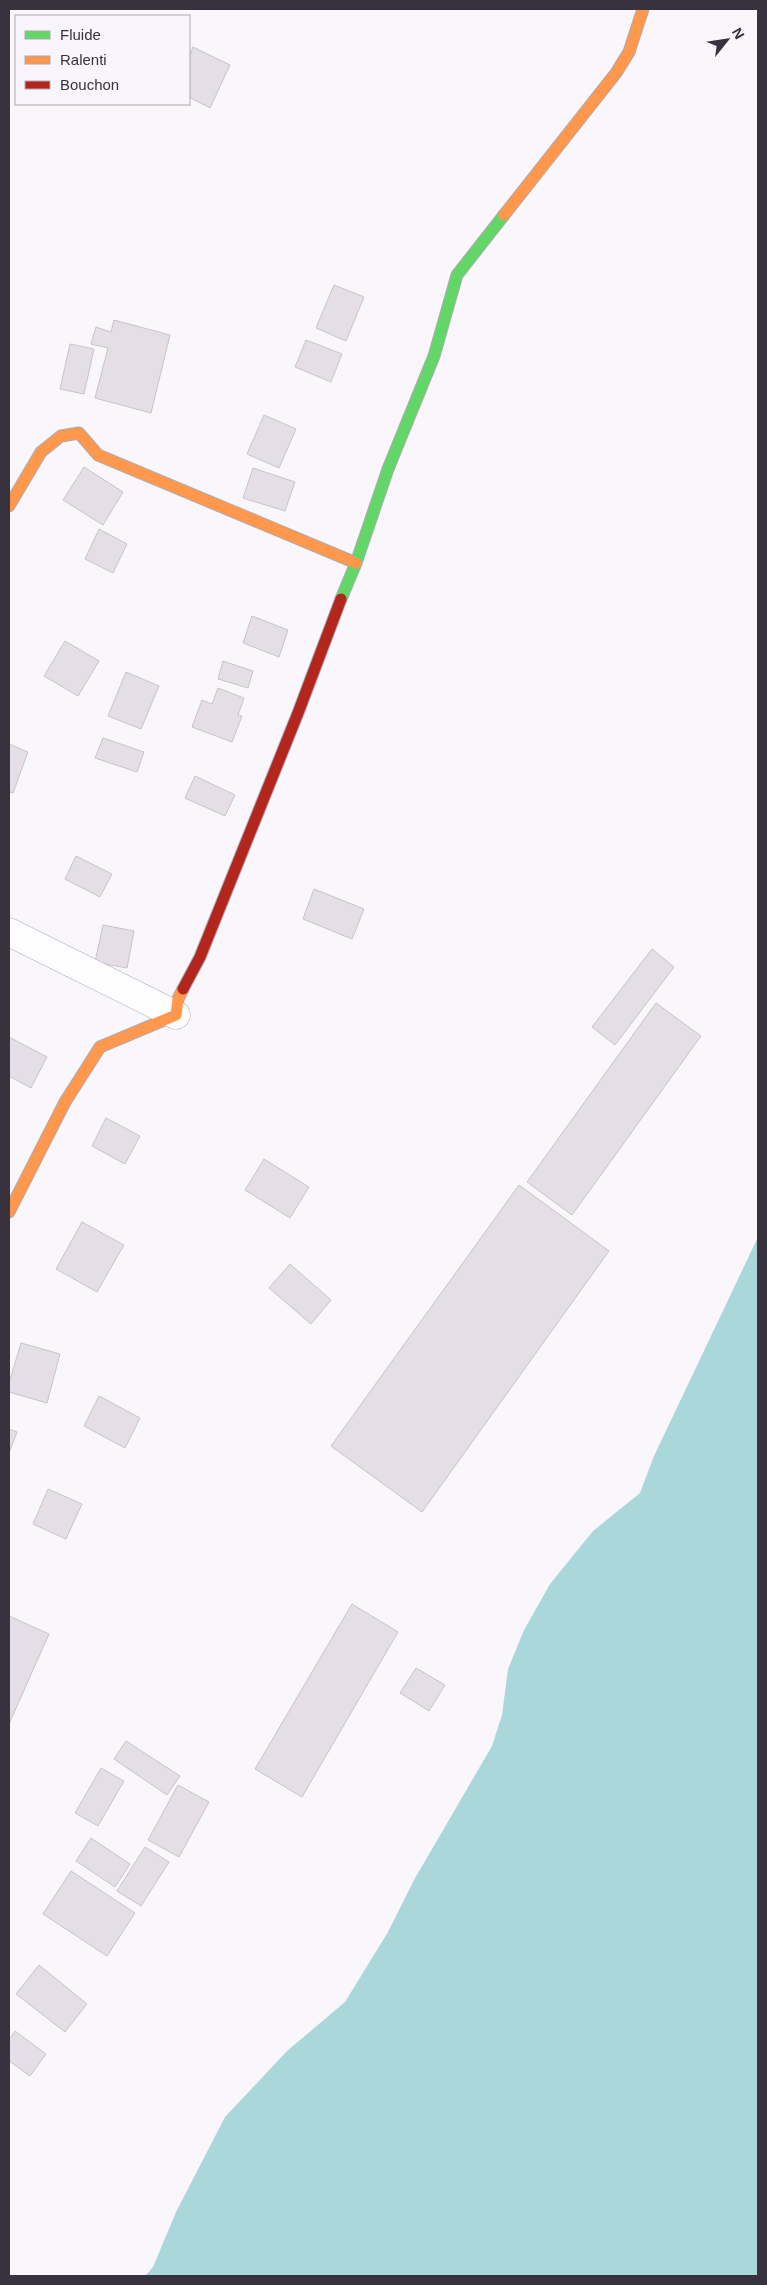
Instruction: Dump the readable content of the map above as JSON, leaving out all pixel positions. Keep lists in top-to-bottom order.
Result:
{
  "legend": ["Fluide", "Ralenti", "Bouchon"],
  "north": "top right"
}
